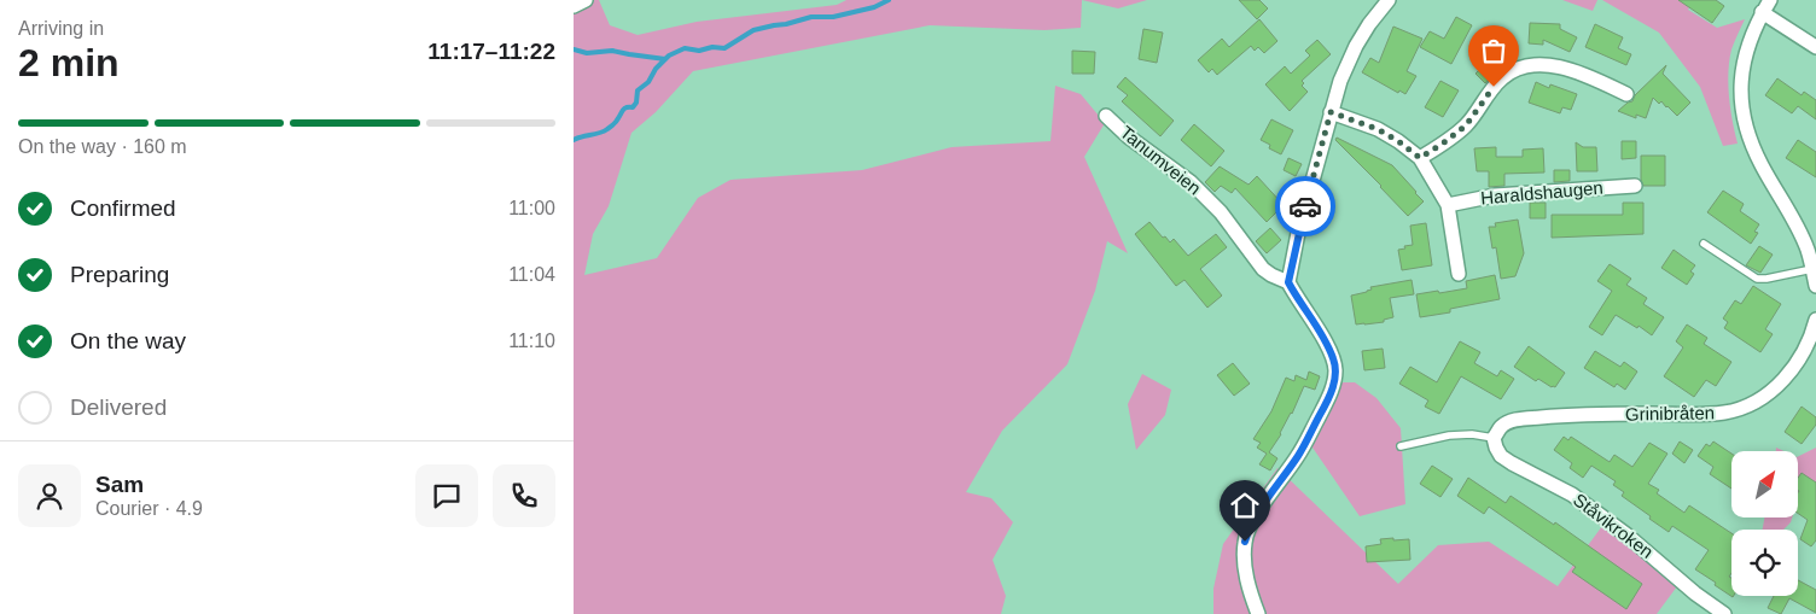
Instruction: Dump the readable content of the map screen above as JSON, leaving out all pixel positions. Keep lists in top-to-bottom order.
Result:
{
  "streets": {
    "street": [
      "Tanumveien",
      "Haraldshaugen",
      "Grinibråten",
      "Ståvikroken"
    ]
  },
  "crossings": [
    ["Grinibråten", "Ståvikroken"]
  ],
  "north": "top right",
  "page": {
    "heading": ["2 min", "Arriving in", "11:17–11:22"],
    "panel": ["Sam", "Courier · 4.9"],
    "bar": "On the way · 160 m",
    "list": [
      ["Confirmed", "11:00"],
      ["Preparing", "11:04"],
      ["On the way", "11:10"],
      "Delivered"
    ]
  }
}
